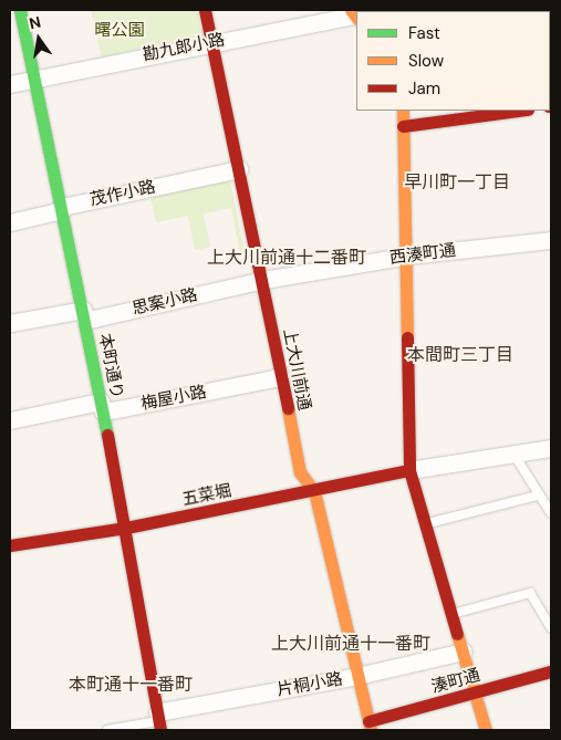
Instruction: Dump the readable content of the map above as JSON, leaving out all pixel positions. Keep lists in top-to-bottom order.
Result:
{
  "streets": {
    "street": [
      "勘九郎小路",
      "茂作小路",
      "西湊町通",
      "思案小路",
      "本町通り",
      "上大川前通",
      "梅屋小路",
      "五菜堀",
      "湊町通",
      "片桐小路"
    ]
  },
  "crossings": [
    ["勘九郎小路", "本町通り"],
    ["勘九郎小路", "上大川前通"],
    ["茂作小路", "本町通り"],
    ["茂作小路", "上大川前通"],
    ["西湊町通", "思案小路"],
    ["西湊町通", "上大川前通"],
    ["思案小路", "本町通り"],
    ["思案小路", "上大川前通"],
    ["本町通り", "梅屋小路"],
    ["本町通り", "五菜堀"],
    ["本町通り", "片桐小路"],
    ["上大川前通", "梅屋小路"],
    ["上大川前通", "五菜堀"],
    ["上大川前通", "湊町通"],
    ["上大川前通", "片桐小路"]
  ],
  "districts": [
    "早川町一丁目",
    "上大川前通十二番町",
    "本間町三丁目",
    "上大川前通十一番町",
    "本町通十一番町"
  ],
  "parks": ["曙公園"],
  "legend": ["Fast", "Slow", "Jam"],
  "north": "top"
}
